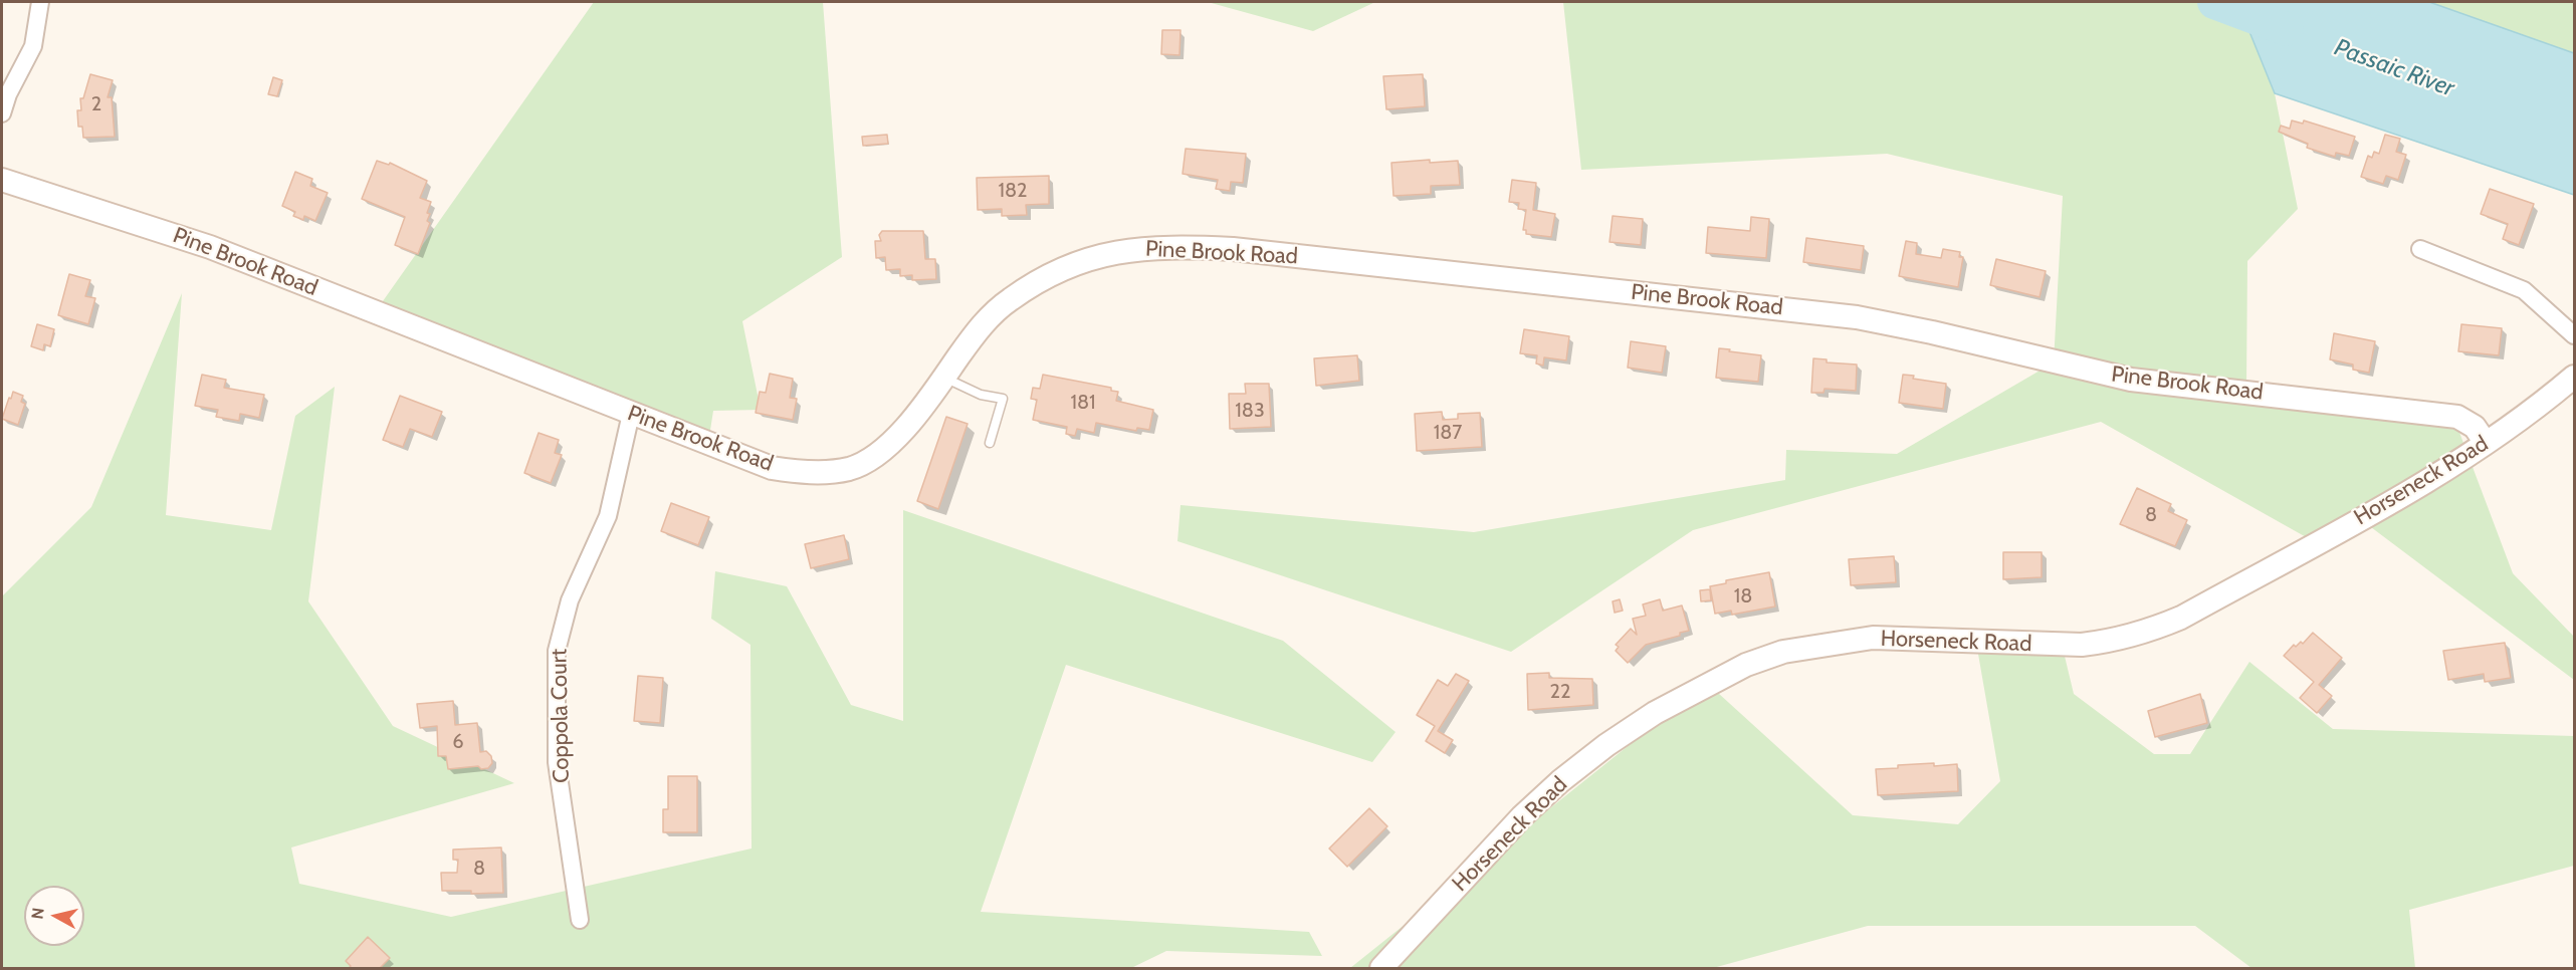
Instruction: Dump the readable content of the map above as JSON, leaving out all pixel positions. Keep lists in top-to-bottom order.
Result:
{
  "streets": {
    "street": ["Pine Brook Road", "Horseneck Road", "Coppola Court"]
  },
  "crossings": [
    ["Pine Brook Road", "Horseneck Road"],
    ["Pine Brook Road", "Coppola Court"]
  ],
  "water": ["Passaic River"],
  "house_numbers": [
    "2",
    "182",
    "181",
    "183",
    "187",
    "8",
    "18",
    "22",
    "6",
    "8"
  ],
  "north": "left"
}
